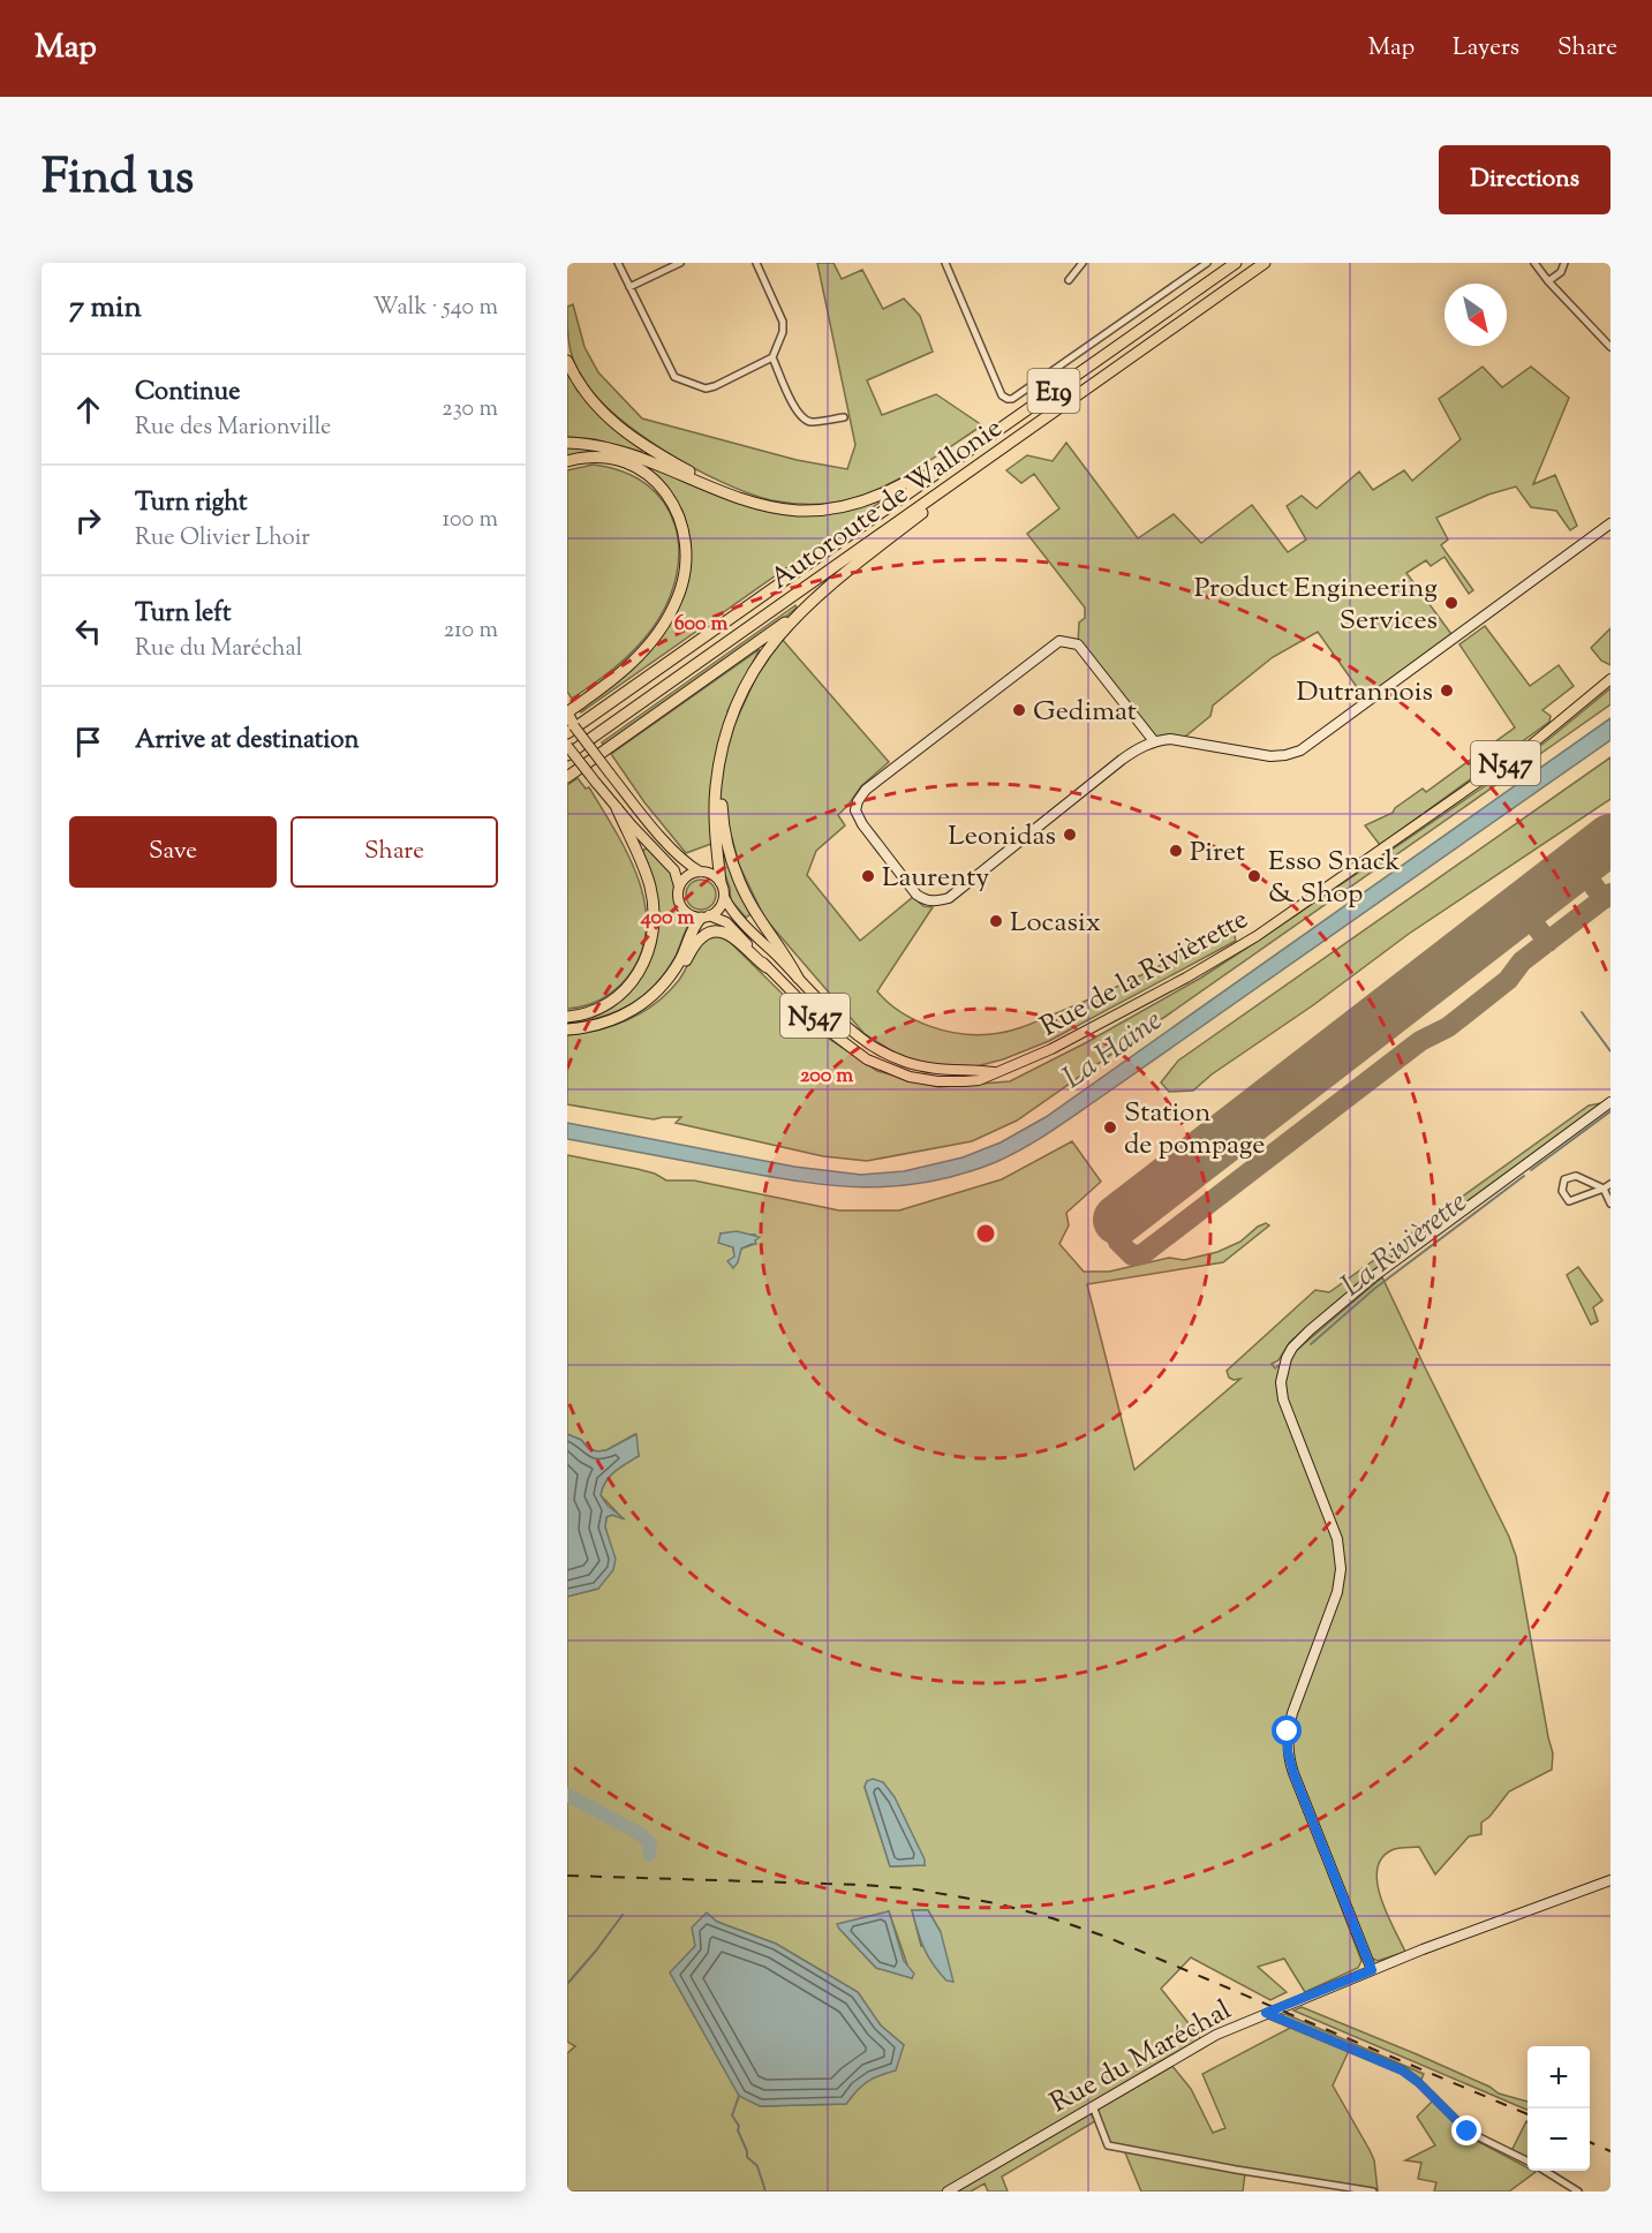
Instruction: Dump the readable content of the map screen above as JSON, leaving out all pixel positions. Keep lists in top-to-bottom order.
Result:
{
  "streets": {
    "highway": ["E19", "Autoroute de Wallonie"],
    "main road": ["N547", "Rue de la Rivièrette"],
    "street": ["Rue du Maréchal"]
  },
  "crossings": [
    ["N547", "Rue de la Rivièrette"]
  ],
  "water": ["La Haine", "La Rivièrette"],
  "places": [
    "Product Engineering Services",
    "Dutrannois",
    "Gedimat",
    "Leonidas",
    "Piret",
    "Laurenty",
    "Esso Snack & Shop",
    "Locasix",
    "Station de pompage"
  ],
  "north": "bottom right",
  "page": {
    "header": "Map",
    "nav": ["Map", "Layers", "Share"],
    "title": "Find us",
    "buttons": [
      "Directions",
      ["Save", "Share"]
    ],
    "heading": ["7 min", "Walk · 540 m"],
    "list": [
      ["Continue", "Rue des Marionville", "230 m"],
      ["Turn right", "Rue Olivier Lhoir", "100 m"],
      ["Turn left", "Rue du Maréchal", "210 m"],
      "Arrive at destination"
    ],
    "map_buttons": ["+", "−"]
  },
  "rings": ["600 m", "400 m", "200 m"]
}
